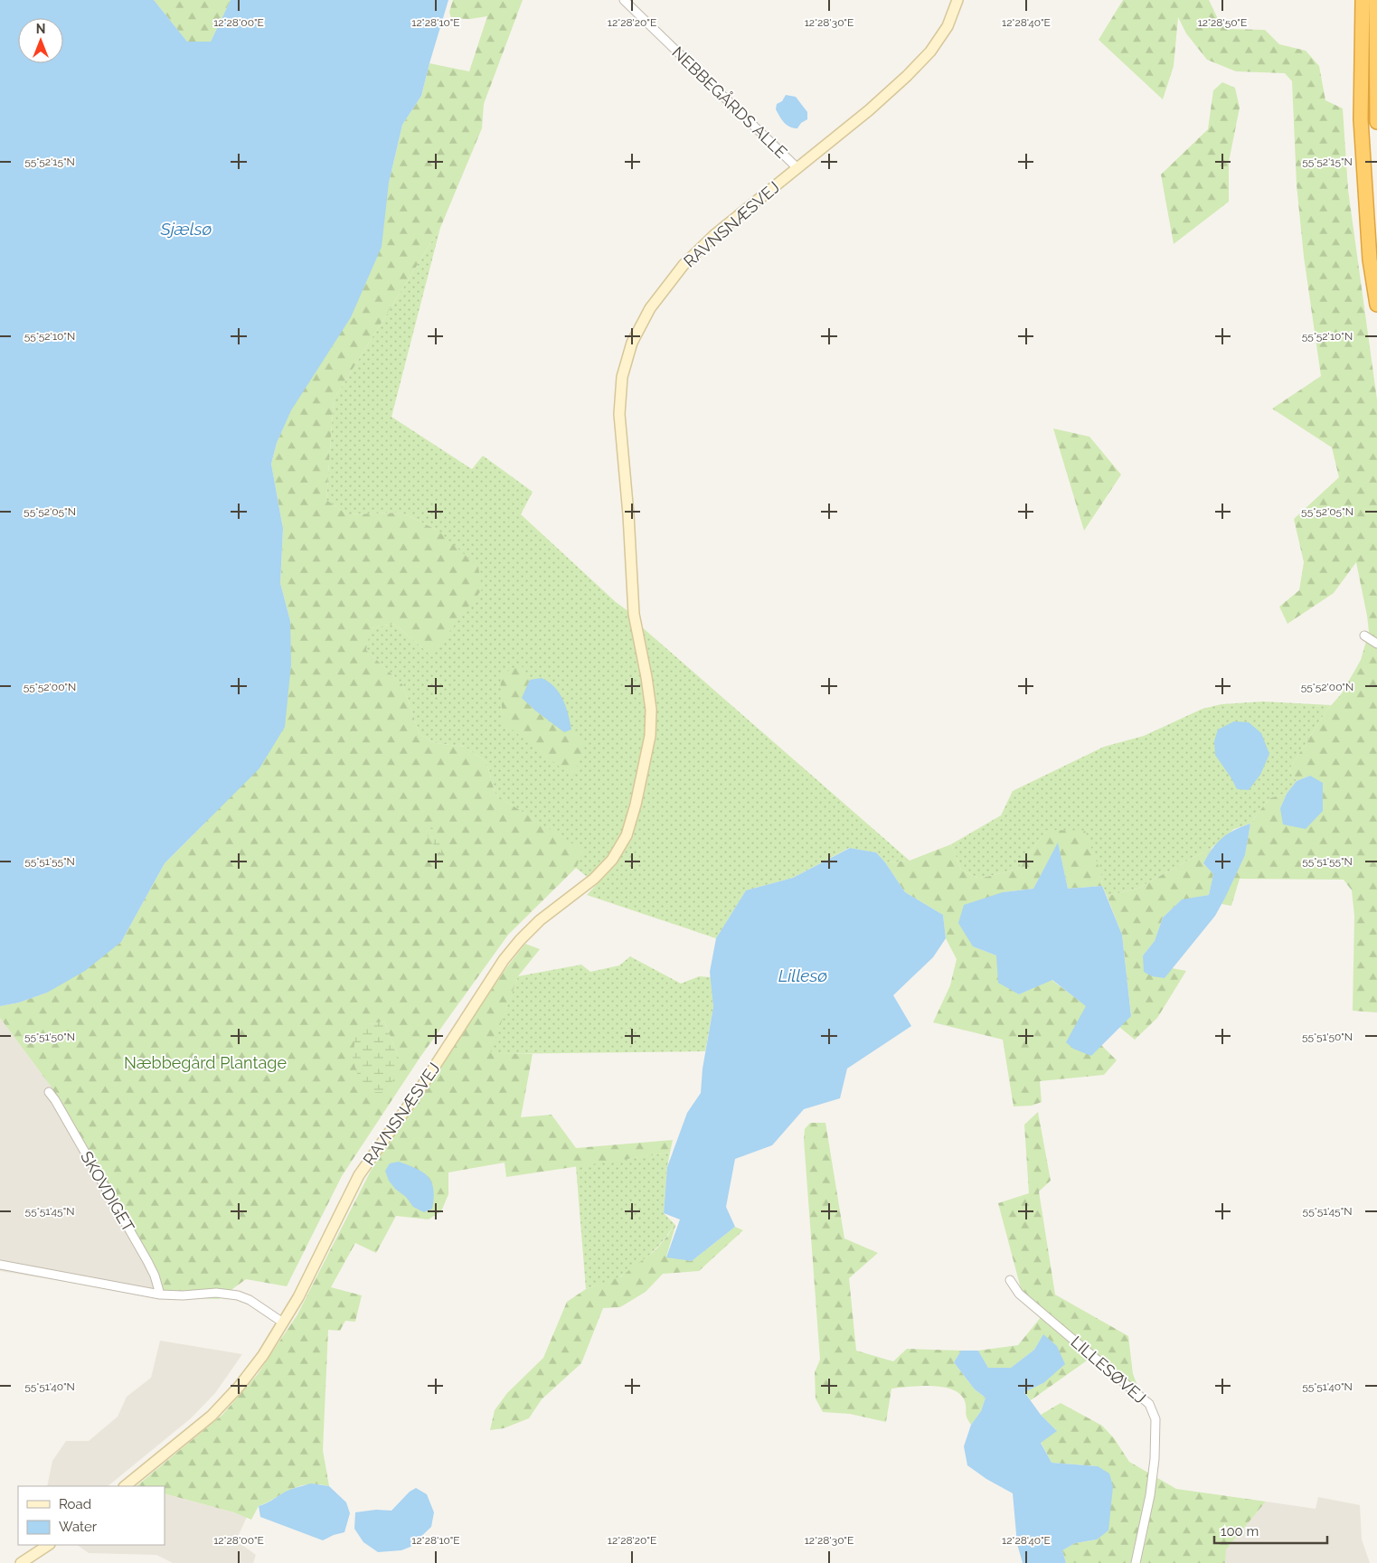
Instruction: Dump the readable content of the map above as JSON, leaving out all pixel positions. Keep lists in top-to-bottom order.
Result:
{
  "streets": {
    "main road": ["RAVNSNÆSVEJ"],
    "street": ["NEBBEGÅRDS ALLE", "SKOVDIGET", "LILLESØVEJ"]
  },
  "crossings": [
    ["NEBBEGÅRDS ALLE", "RAVNSNÆSVEJ"]
  ],
  "water": ["Sjælsø", "Lillesø"],
  "parks": ["Næbbegård Plantage"],
  "legend": ["Road", "Water"],
  "scale_bar": "100 m",
  "north": "top",
  "coordinates": [
    "12°28'00\"E",
    "12°28'10\"E",
    "12°28'20\"E",
    "12°28'30\"E",
    "12°28'40\"E",
    "12°28'50\"E",
    "55°52'15\"N",
    "55°52'10\"N",
    "55°52'05\"N",
    "55°52'00\"N",
    "55°51'55\"N",
    "55°51'50\"N",
    "55°51'45\"N",
    "55°51'40\"N"
  ]
}
